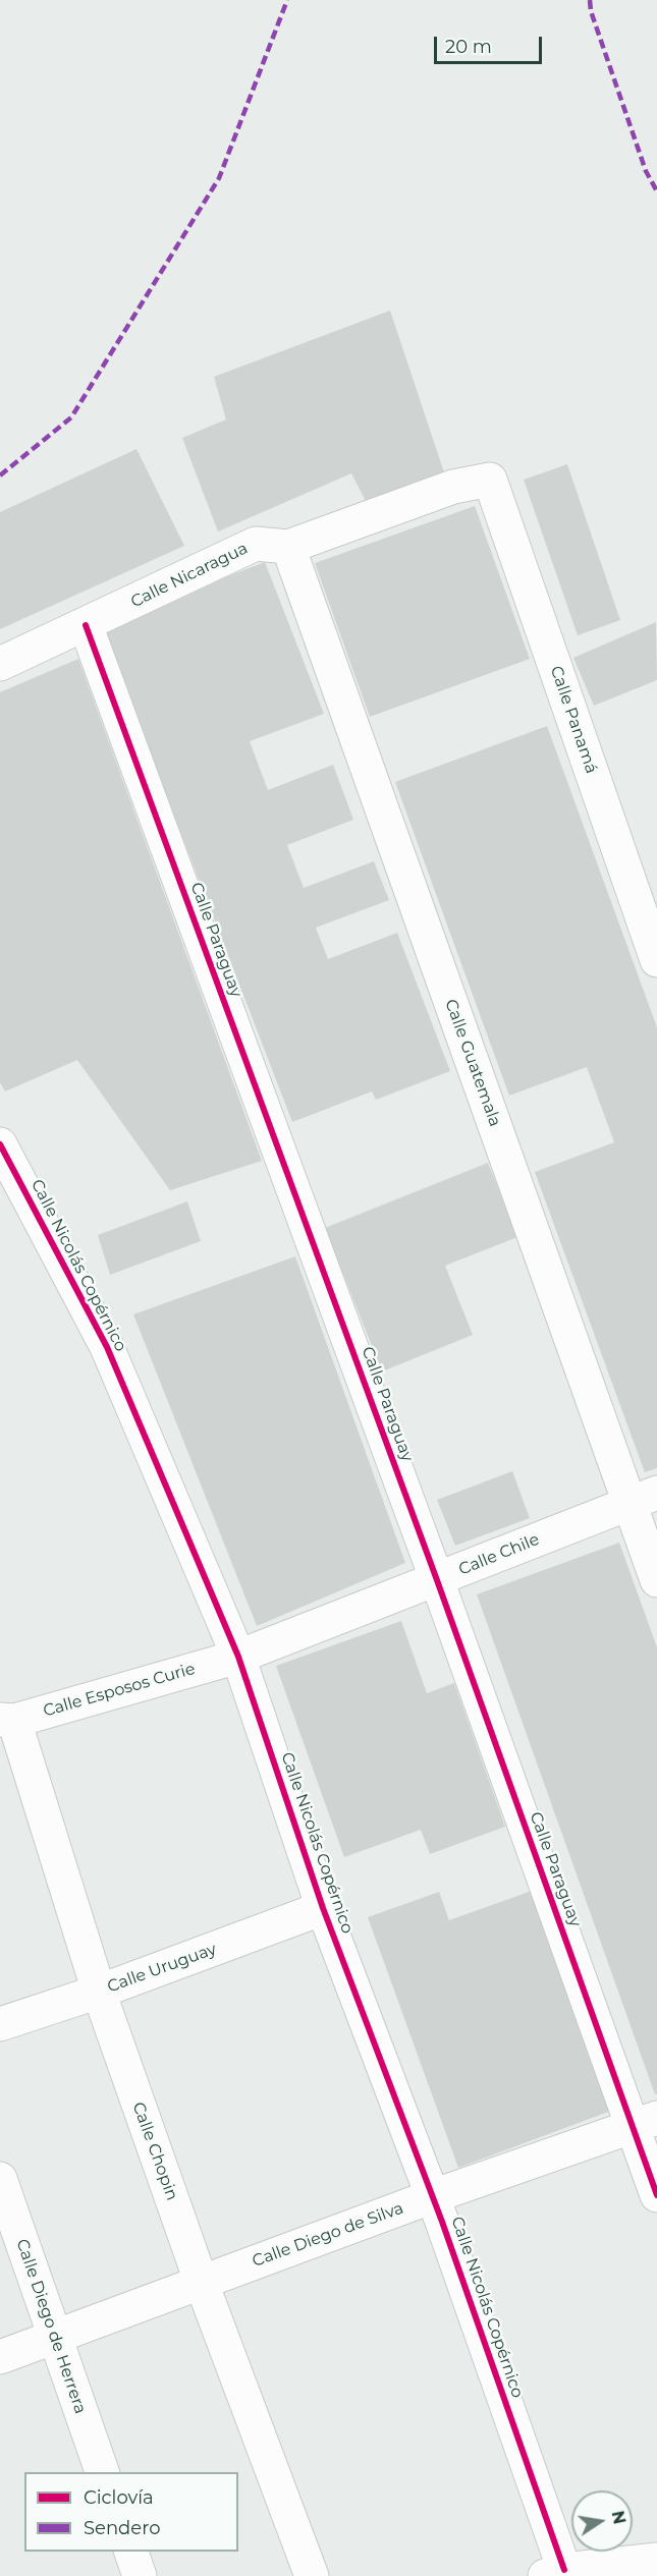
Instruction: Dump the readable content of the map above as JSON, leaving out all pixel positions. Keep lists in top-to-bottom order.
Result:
{
  "streets": {
    "street": [
      "Calle Nicaragua",
      "Calle Panamá",
      "Calle Paraguay",
      "Calle Guatemala",
      "Calle Nicolás Copérnico",
      "Calle Chile",
      "Calle Esposos Curie",
      "Calle Uruguay",
      "Calle Chopin",
      "Calle Diego de Silva",
      "Calle Diego de Herrera"
    ]
  },
  "crossings": [
    ["Calle Nicaragua", "Calle Panamá"],
    ["Calle Nicaragua", "Calle Paraguay"],
    ["Calle Nicaragua", "Calle Guatemala"],
    ["Calle Paraguay", "Calle Chile"],
    ["Calle Paraguay", "Calle Diego de Silva"],
    ["Calle Guatemala", "Calle Chile"],
    ["Calle Nicolás Copérnico", "Calle Chile"],
    ["Calle Nicolás Copérnico", "Calle Esposos Curie"],
    ["Calle Nicolás Copérnico", "Calle Uruguay"],
    ["Calle Nicolás Copérnico", "Calle Diego de Silva"],
    ["Calle Chile", "Calle Esposos Curie"],
    ["Calle Esposos Curie", "Calle Chopin"],
    ["Calle Uruguay", "Calle Chopin"],
    ["Calle Chopin", "Calle Diego de Silva"],
    ["Calle Diego de Silva", "Calle Diego de Herrera"]
  ],
  "legend": ["Ciclovía", "Sendero"],
  "scale_bar": "20 m",
  "north": "right"
}
